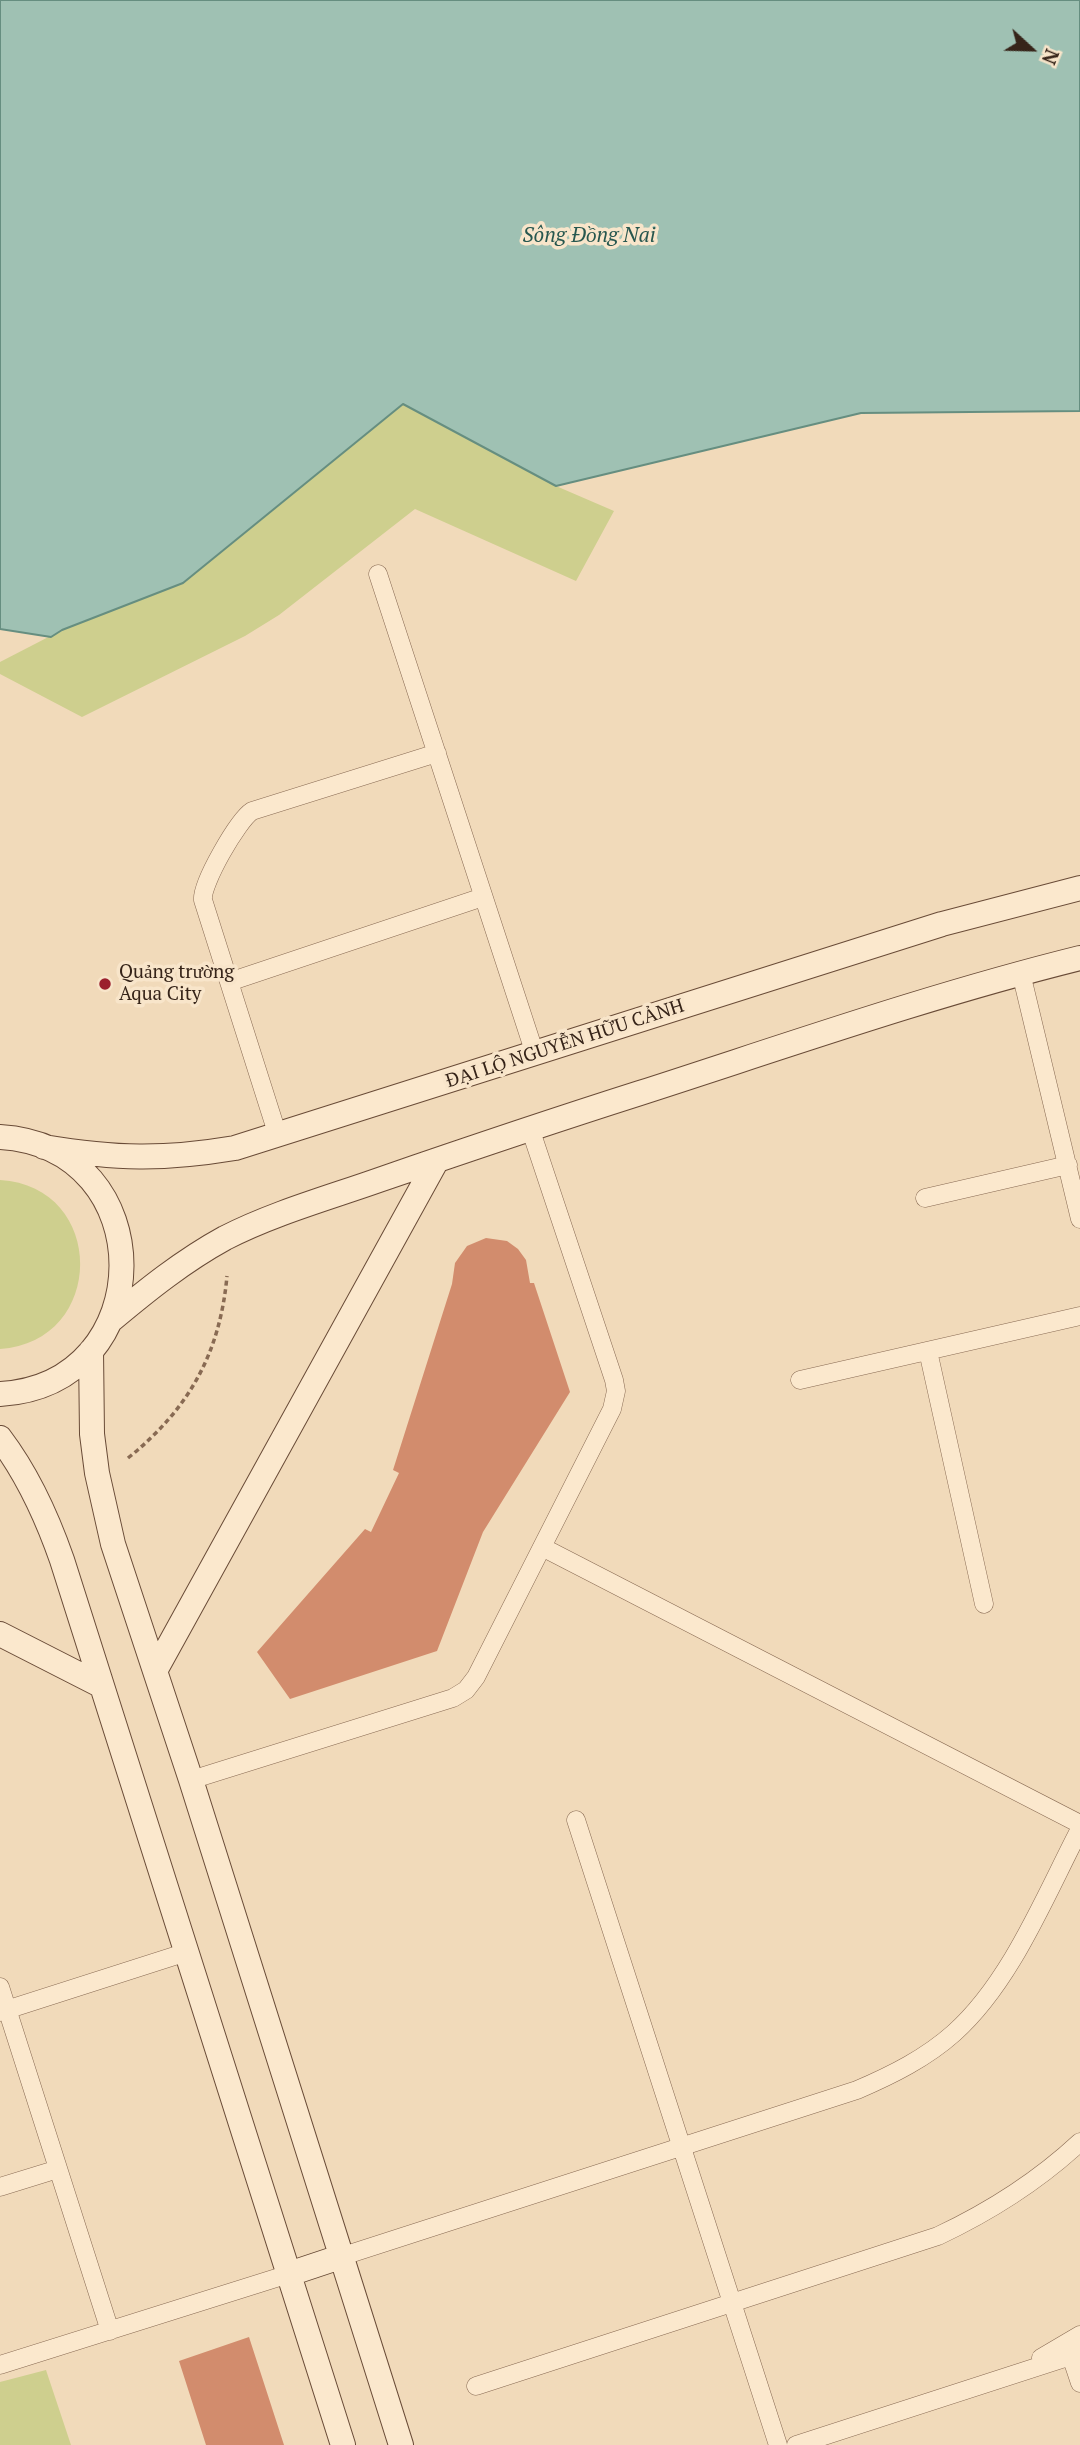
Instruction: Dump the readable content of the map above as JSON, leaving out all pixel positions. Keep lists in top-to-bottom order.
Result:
{
  "streets": {
    "main road": ["ĐẠI LỘ NGUYỄN HỮU CẢNH"]
  },
  "water": ["Sông Đồng Nai"],
  "places": ["Quảng trường Aqua City"],
  "north": "right"
}
